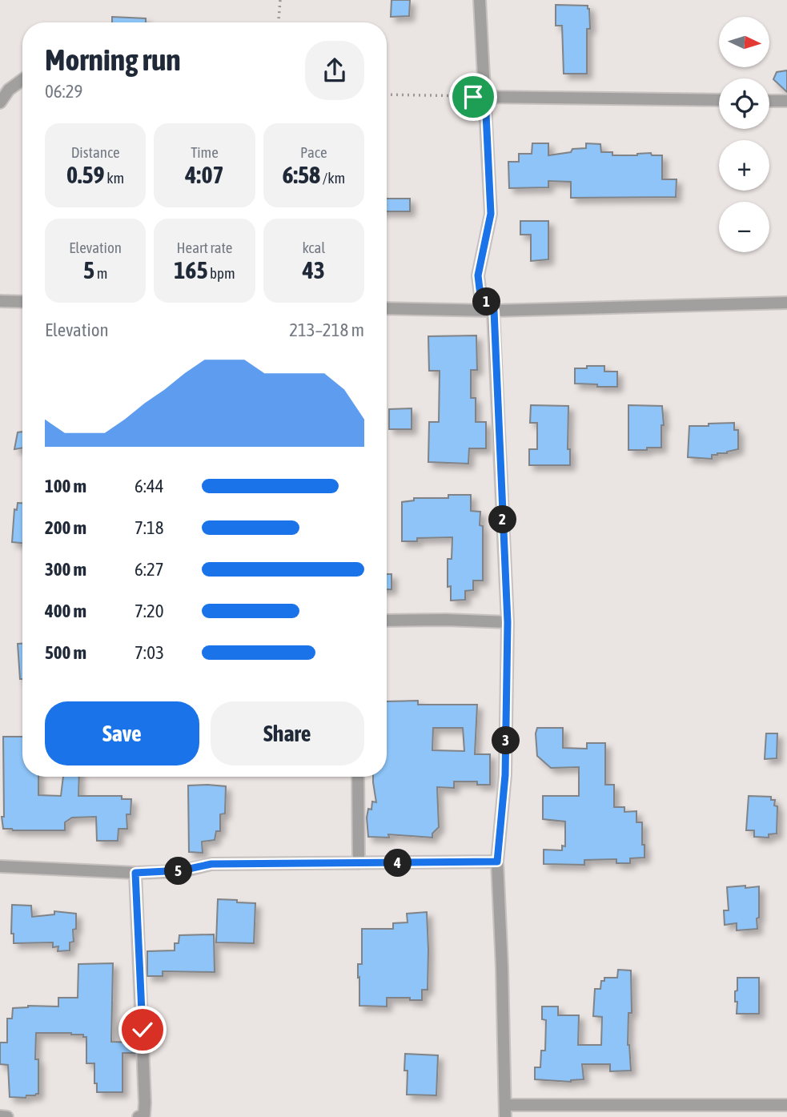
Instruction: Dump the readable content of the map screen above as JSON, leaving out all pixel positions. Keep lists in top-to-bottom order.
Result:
{
  "north": "right",
  "page": {
    "map_buttons": ["+", "−"],
    "heading": ["Morning run", "06:29"],
    "stats": [
      ["Distance", "0.59 km"],
      ["Time", "4:07"],
      ["Pace", "6:58 /km"],
      ["Elevation", "5 m"],
      ["Heart rate", "165 bpm"],
      ["kcal", "43"]
    ],
    "pins": [
      "1",
      "2",
      "3",
      "4",
      "5"
    ],
    "chart": ["Elevation", "213–218 m"],
    "list": [
      {
        "name": "100 m",
        "note": "6:44"
      },
      {
        "name": "200 m",
        "note": "7:18"
      },
      {
        "name": "300 m",
        "note": "6:27"
      },
      {
        "name": "400 m",
        "note": "7:20"
      },
      {
        "name": "500 m",
        "note": "7:03"
      }
    ],
    "buttons": ["Save", "Share"]
  }
}
